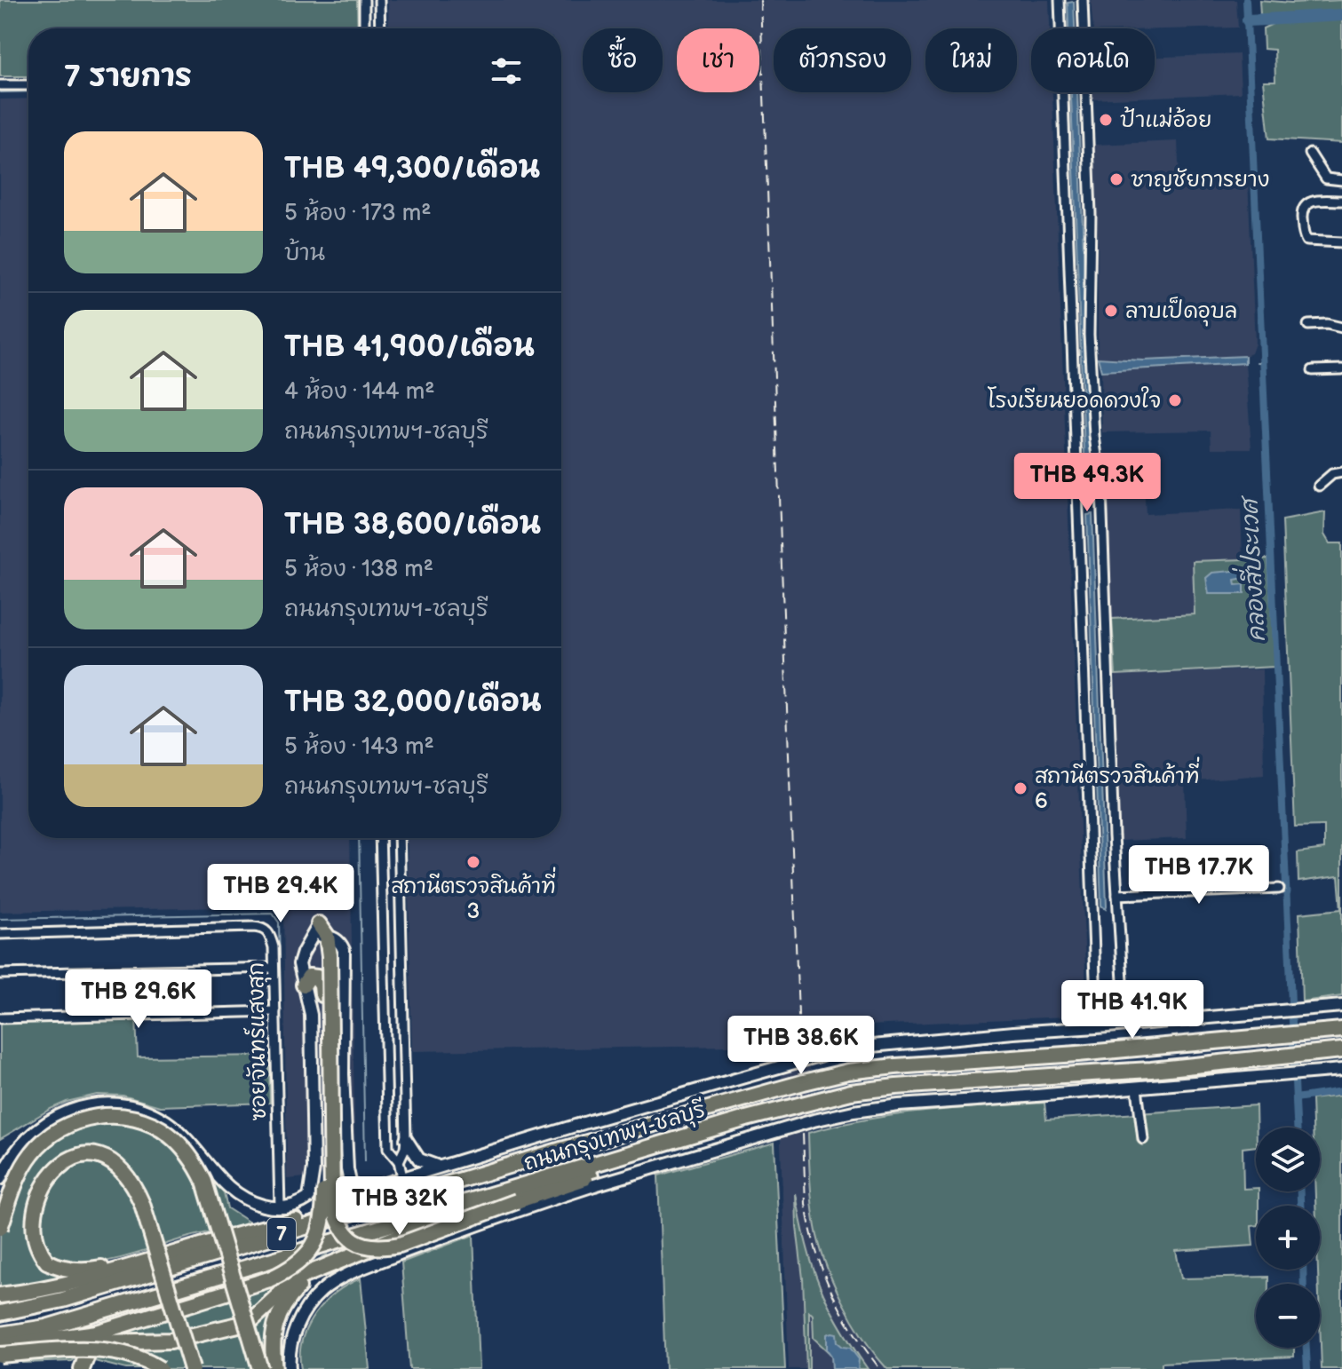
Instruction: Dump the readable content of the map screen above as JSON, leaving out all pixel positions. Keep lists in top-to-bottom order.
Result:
{
  "streets": {
    "highway": ["ถนนกรุงเทพฯ-ชลบุรี", "7"],
    "street": ["ซอยจันทร์แสงสุก"]
  },
  "water": ["คลองสี่ประเวศ"],
  "places": [
    "ป้าแม่อ้อย",
    "ชาญชัยการยาง",
    "ลาบเป็ดอุบล",
    "โรงเรียนยอดดวงใจ",
    "สถานีตรวจสินค้าที่ 6",
    "สถานีตรวจสินค้าที่ 3"
  ],
  "page": {
    "chip": [
      "ซื้อ",
      "เช่า",
      "ตัวกรอง",
      "ใหม่",
      "คอนโด"
    ],
    "heading": "7 รายการ",
    "list": [
      {
        "name": "THB 49,300/เดือน",
        "note": "5 ห้อง · 173 m² · บ้าน"
      },
      {
        "name": "THB 41,900/เดือน",
        "note": "4 ห้อง · 144 m² · ถนนกรุงเทพฯ-ชลบุรี"
      },
      {
        "name": "THB 38,600/เดือน",
        "note": "5 ห้อง · 138 m² · ถนนกรุงเทพฯ-ชลบุรี"
      },
      {
        "name": "THB 32,000/เดือน",
        "note": "5 ห้อง · 143 m² · ถนนกรุงเทพฯ-ชลบุรี"
      }
    ],
    "price": [
      "THB 49.3K",
      "THB 17.7K",
      "THB 29.4K",
      "THB 29.6K",
      "THB 41.9K",
      "THB 38.6K",
      "THB 32K"
    ],
    "map_buttons": ["+", "−"]
  }
}
